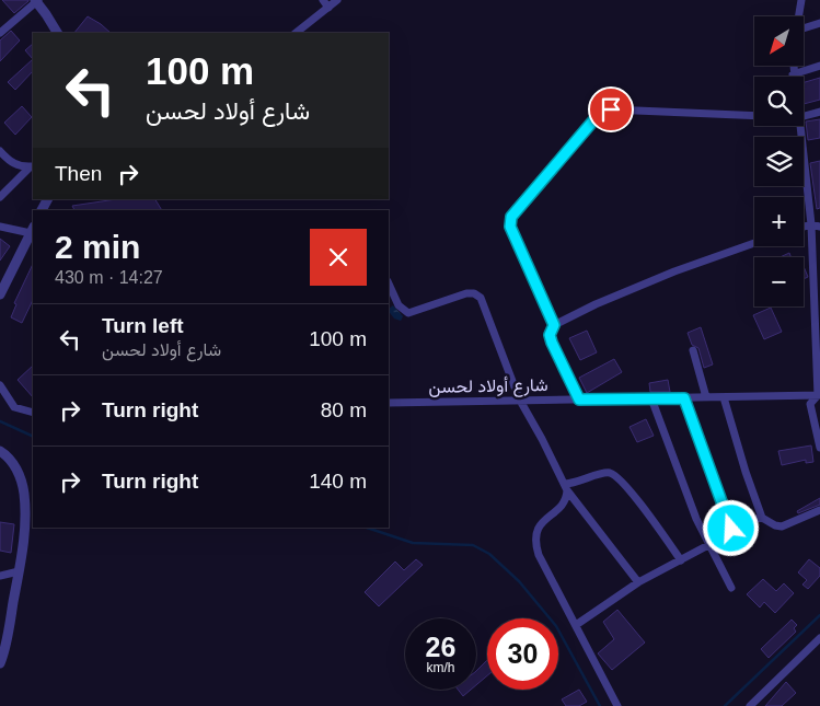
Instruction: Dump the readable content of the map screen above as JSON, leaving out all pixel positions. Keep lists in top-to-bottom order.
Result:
{
  "streets": {
    "street": ["شارع أولاد لحسن"]
  },
  "north": "bottom left",
  "page": {
    "map_buttons": ["+", "−"],
    "turn": ["100 m", "شارع أولاد لحسن"],
    "then": "Then",
    "heading": ["2 min", "430 m · 14:27"],
    "list": [
      {
        "name": "Turn left",
        "note": "شارع أولاد لحسن",
        "value": "100 m"
      },
      {
        "name": "Turn right",
        "value": "80 m"
      },
      {
        "name": "Turn right",
        "value": "140 m"
      }
    ],
    "speed": "26 km/h",
    "limit": "30"
  }
}
